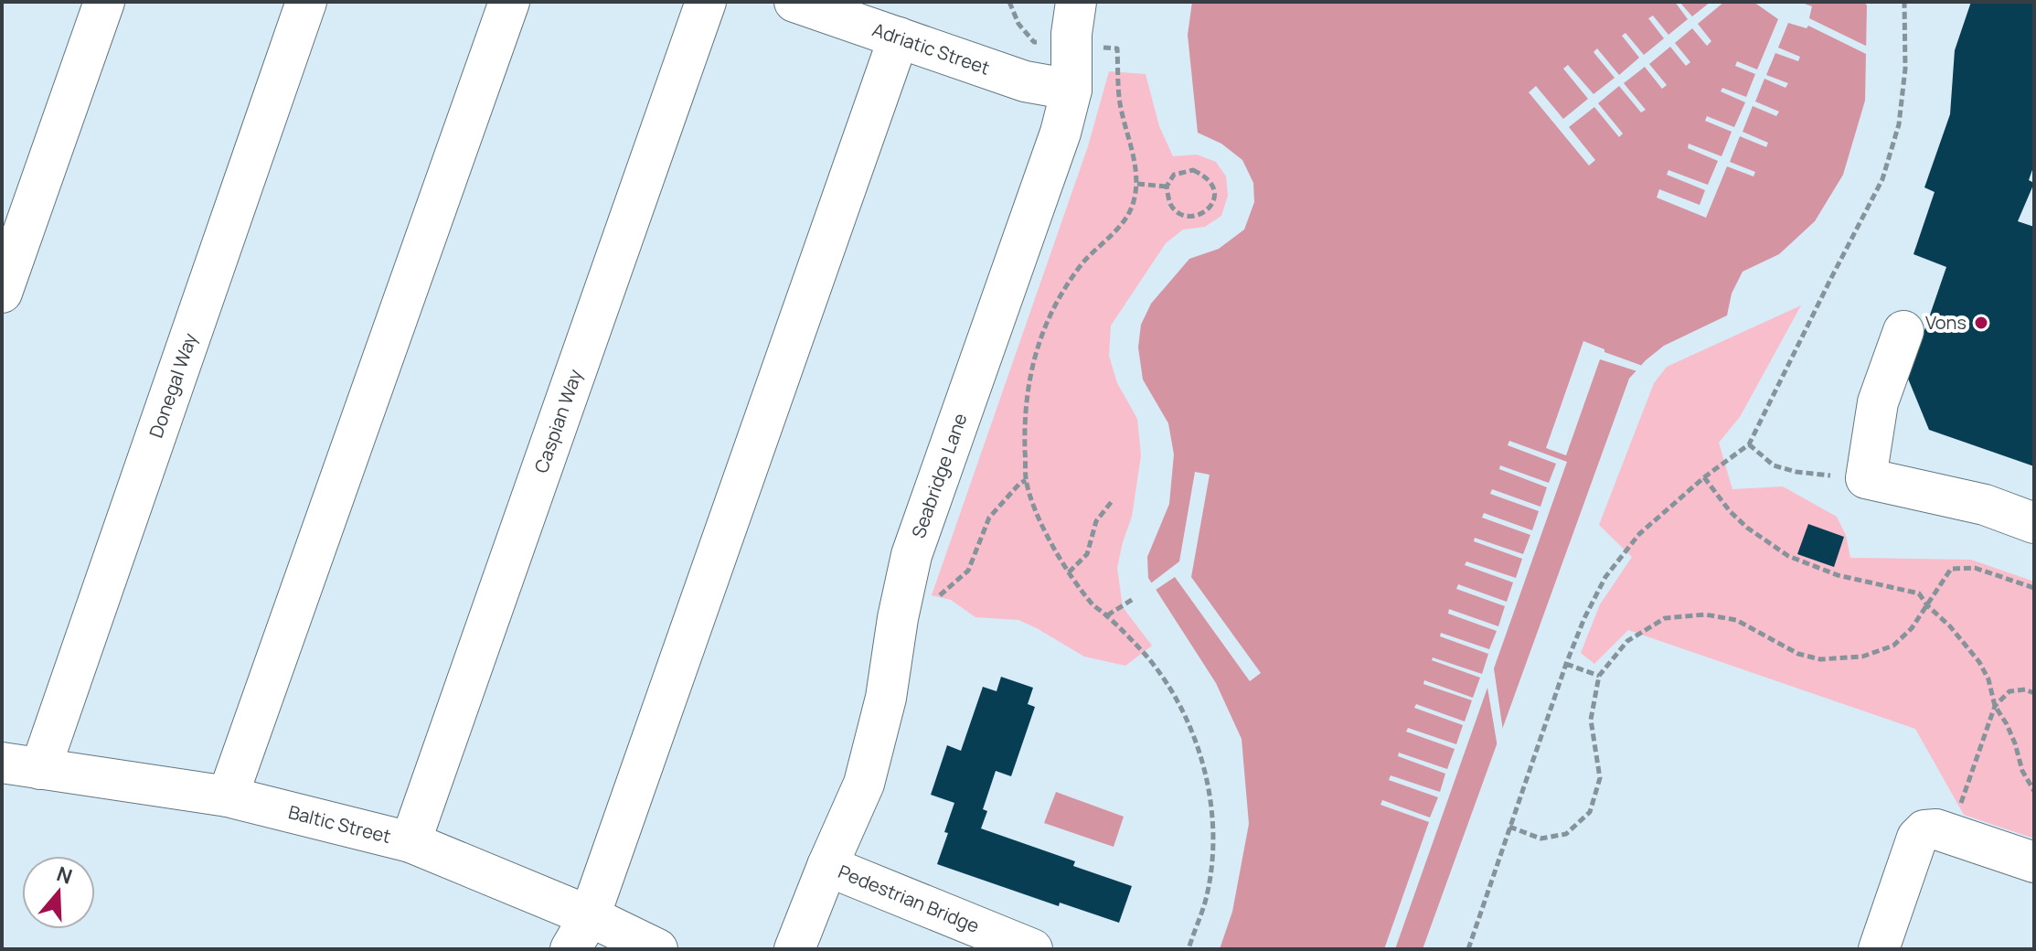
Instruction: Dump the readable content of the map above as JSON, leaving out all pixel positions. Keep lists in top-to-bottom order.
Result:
{
  "streets": {
    "street": [
      "Adriatic Street",
      "Donegal Way",
      "Caspian Way",
      "Seabridge Lane",
      "Baltic Street",
      "Pedestrian Bridge"
    ]
  },
  "crossings": [
    ["Adriatic Street", "Seabridge Lane"],
    ["Donegal Way", "Baltic Street"],
    ["Caspian Way", "Baltic Street"],
    ["Seabridge Lane", "Pedestrian Bridge"]
  ],
  "places": ["Vons"],
  "north": "top"
}
